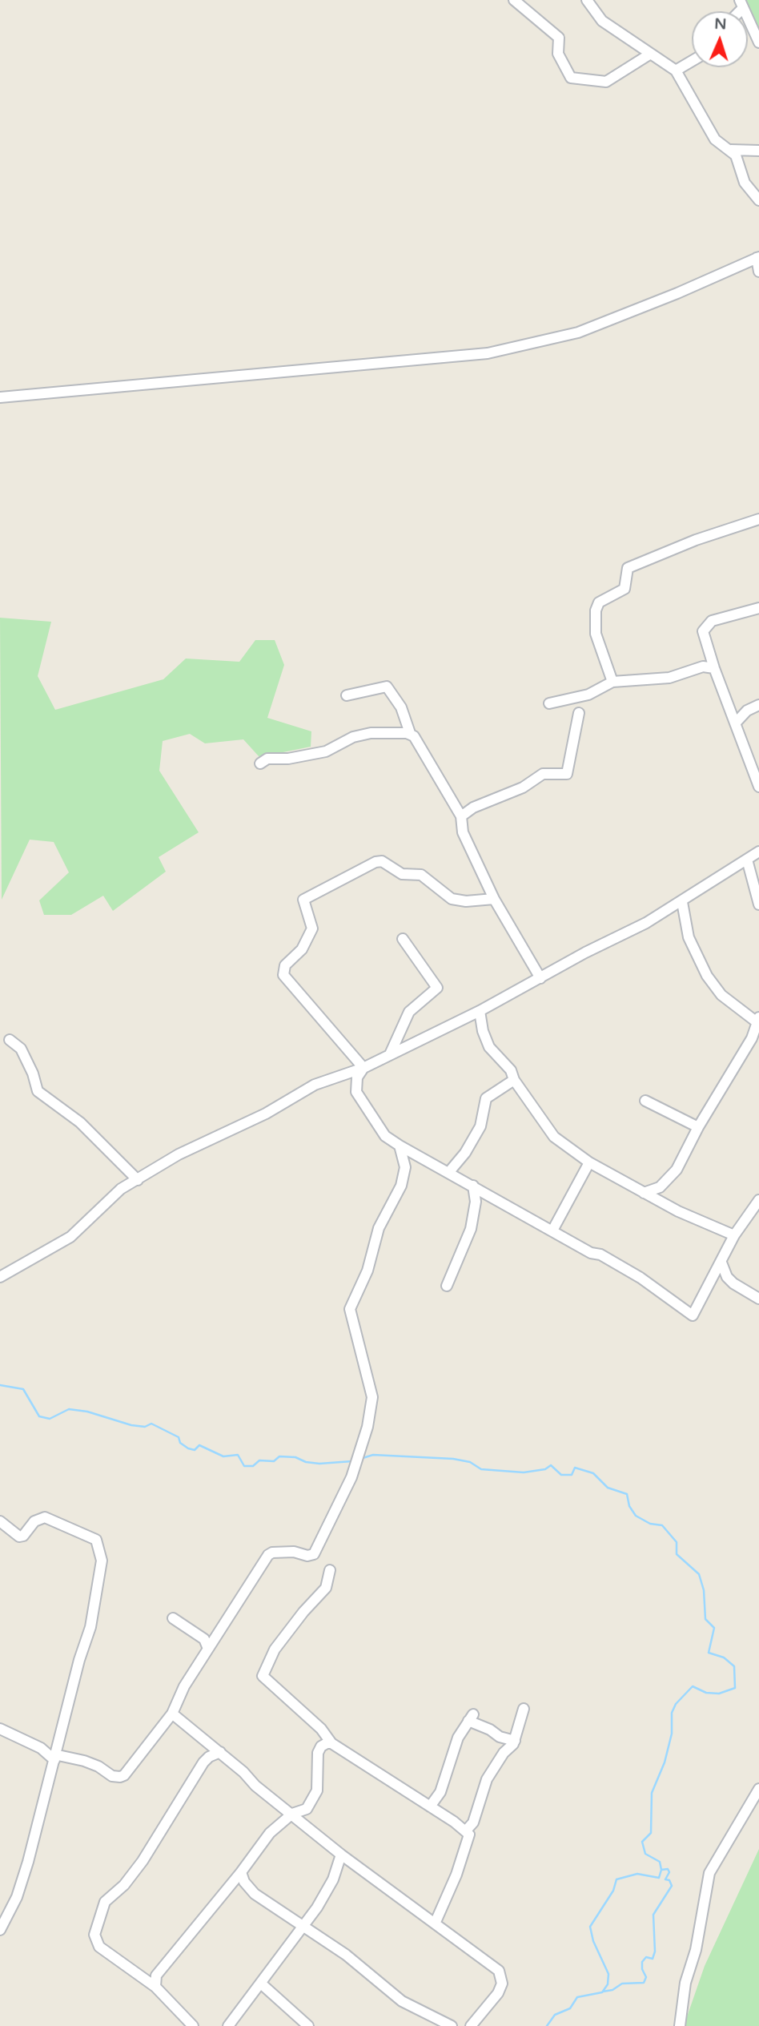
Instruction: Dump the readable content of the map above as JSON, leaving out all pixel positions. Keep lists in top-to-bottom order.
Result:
{
  "north": "top"
}
